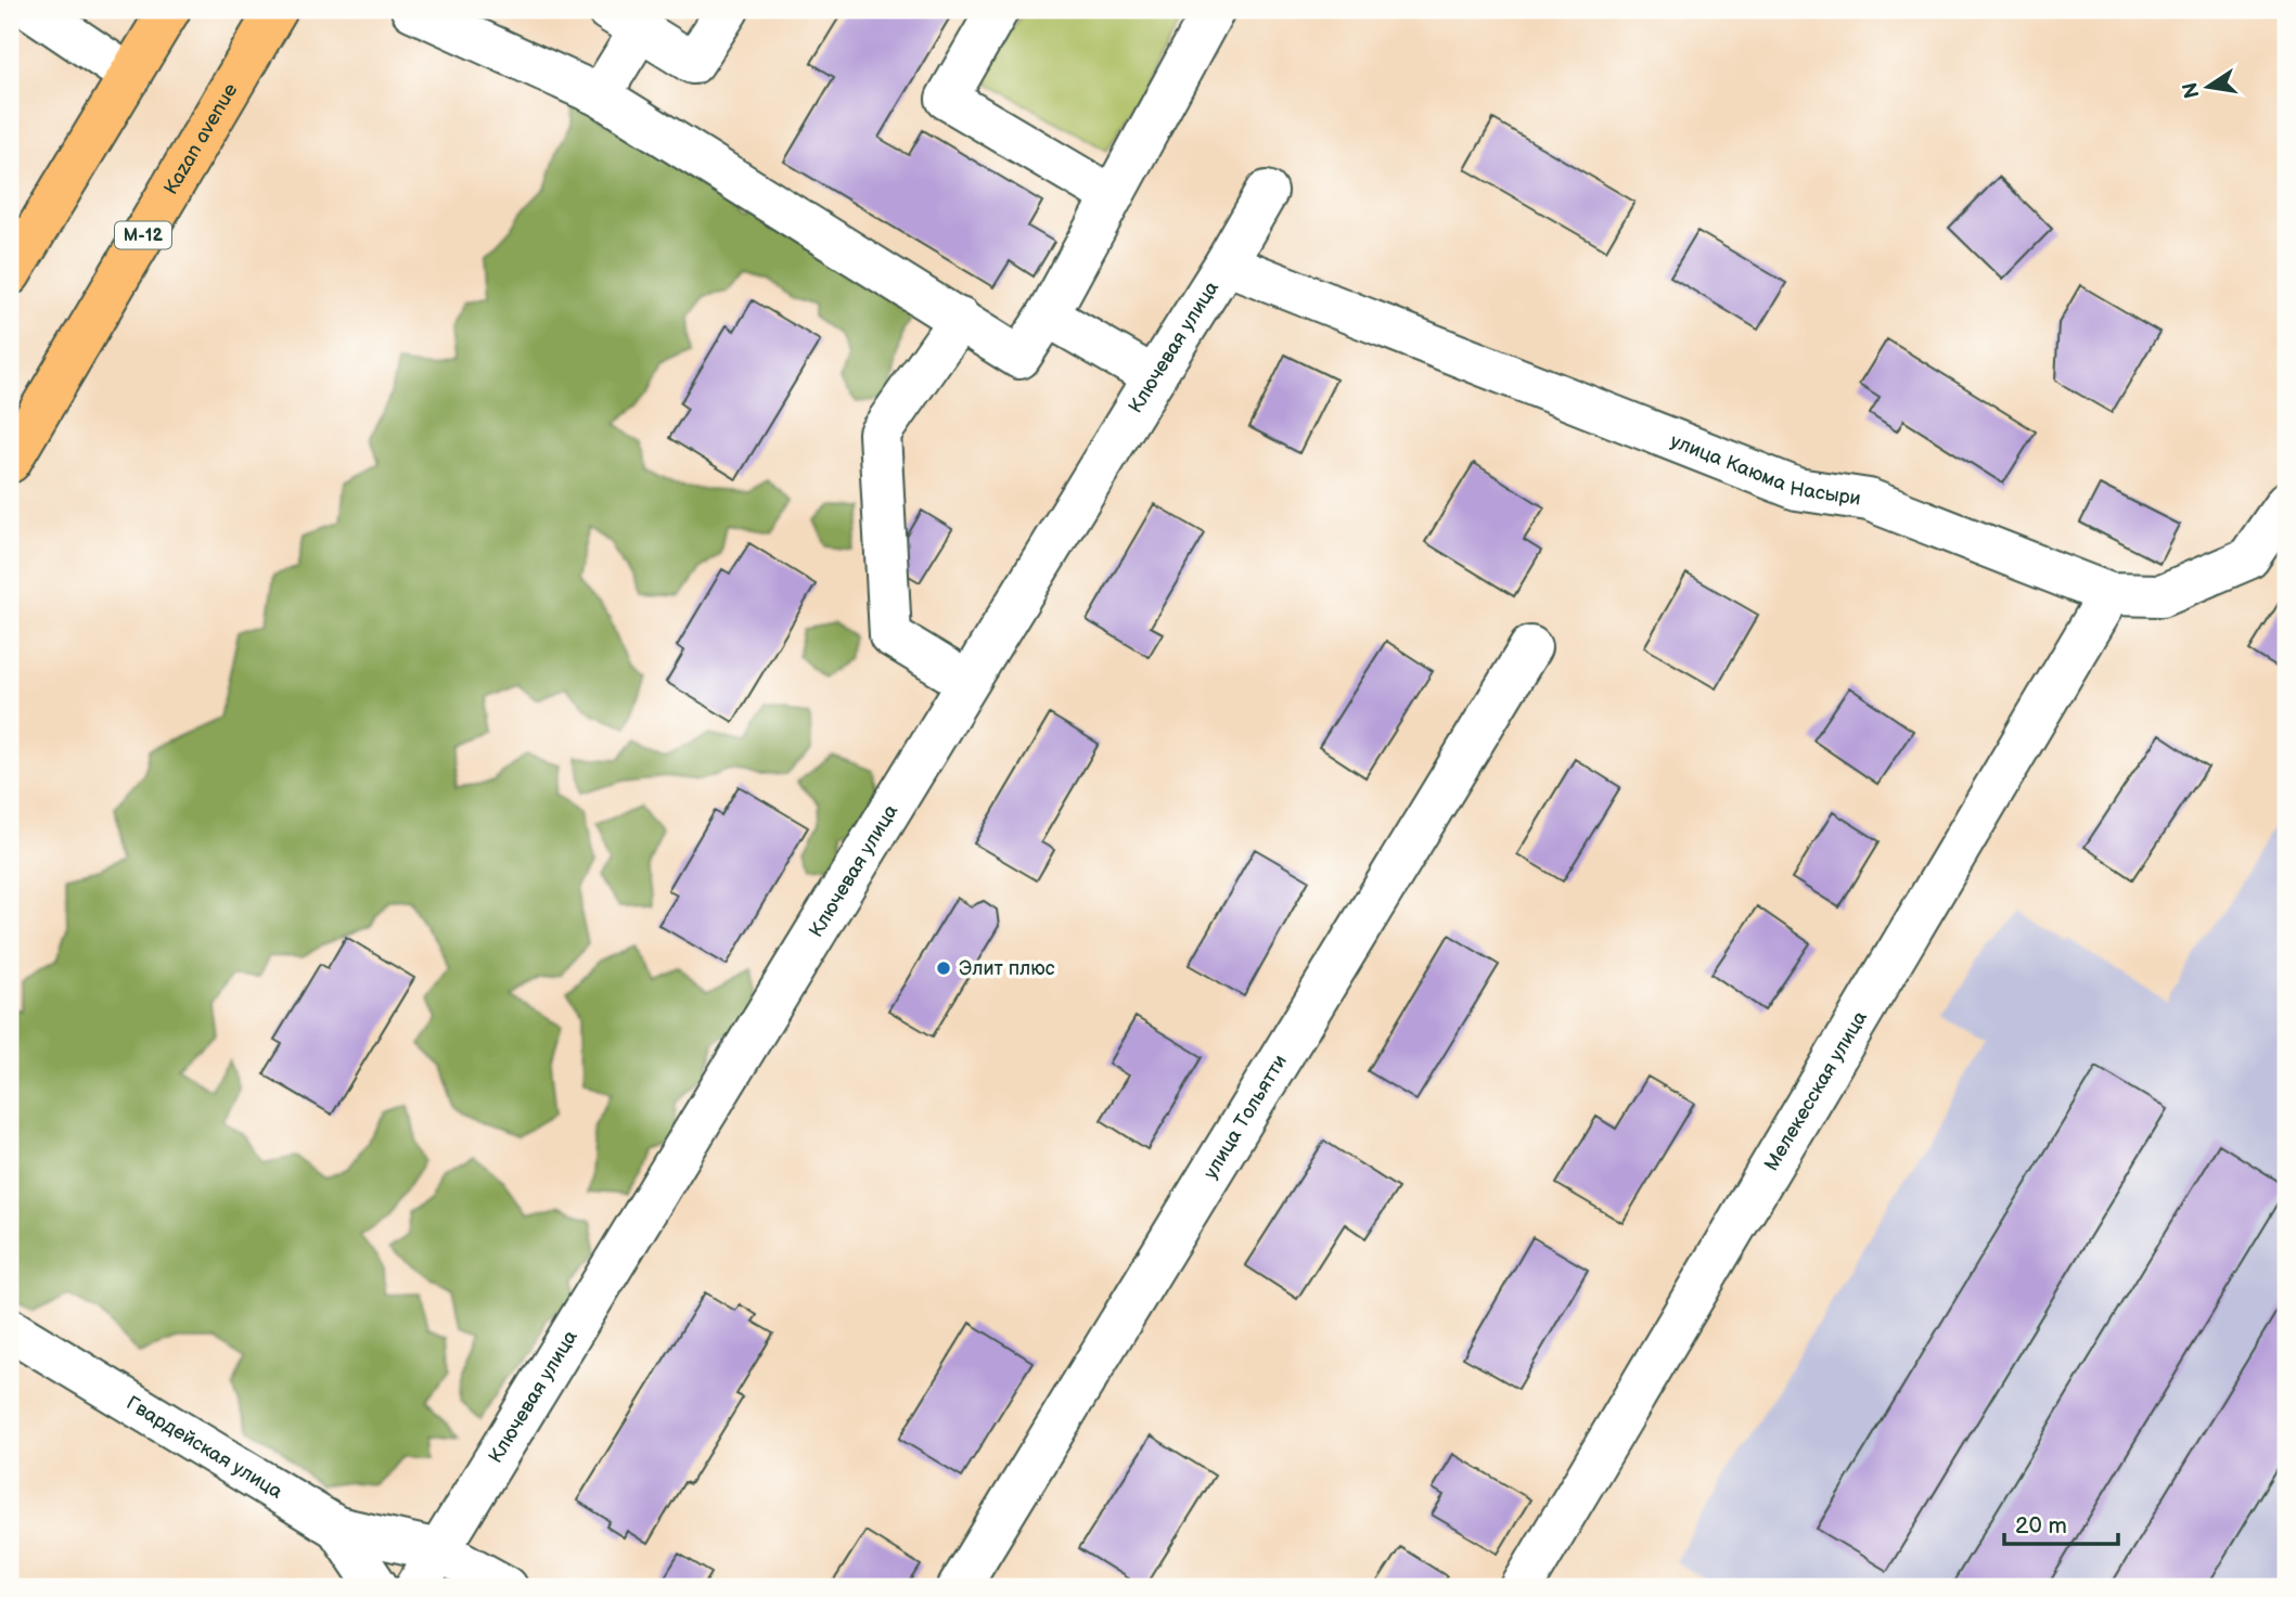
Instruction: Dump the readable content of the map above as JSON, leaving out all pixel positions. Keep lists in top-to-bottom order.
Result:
{
  "streets": {
    "main road": ["Kazan avenue", "М-12"],
    "street": [
      "Ключевая улица",
      "улица Каюма Насыри",
      "Мелекесская улица",
      "улица Тольятти",
      "Гвардейская улица"
    ]
  },
  "crossings": [
    ["Ключевая улица", "улица Каюма Насыри"],
    ["улица Каюма Насыри", "Мелекесская улица"]
  ],
  "places": ["Элит плюс"],
  "scale_bar": "20 m",
  "north": "left"
}
